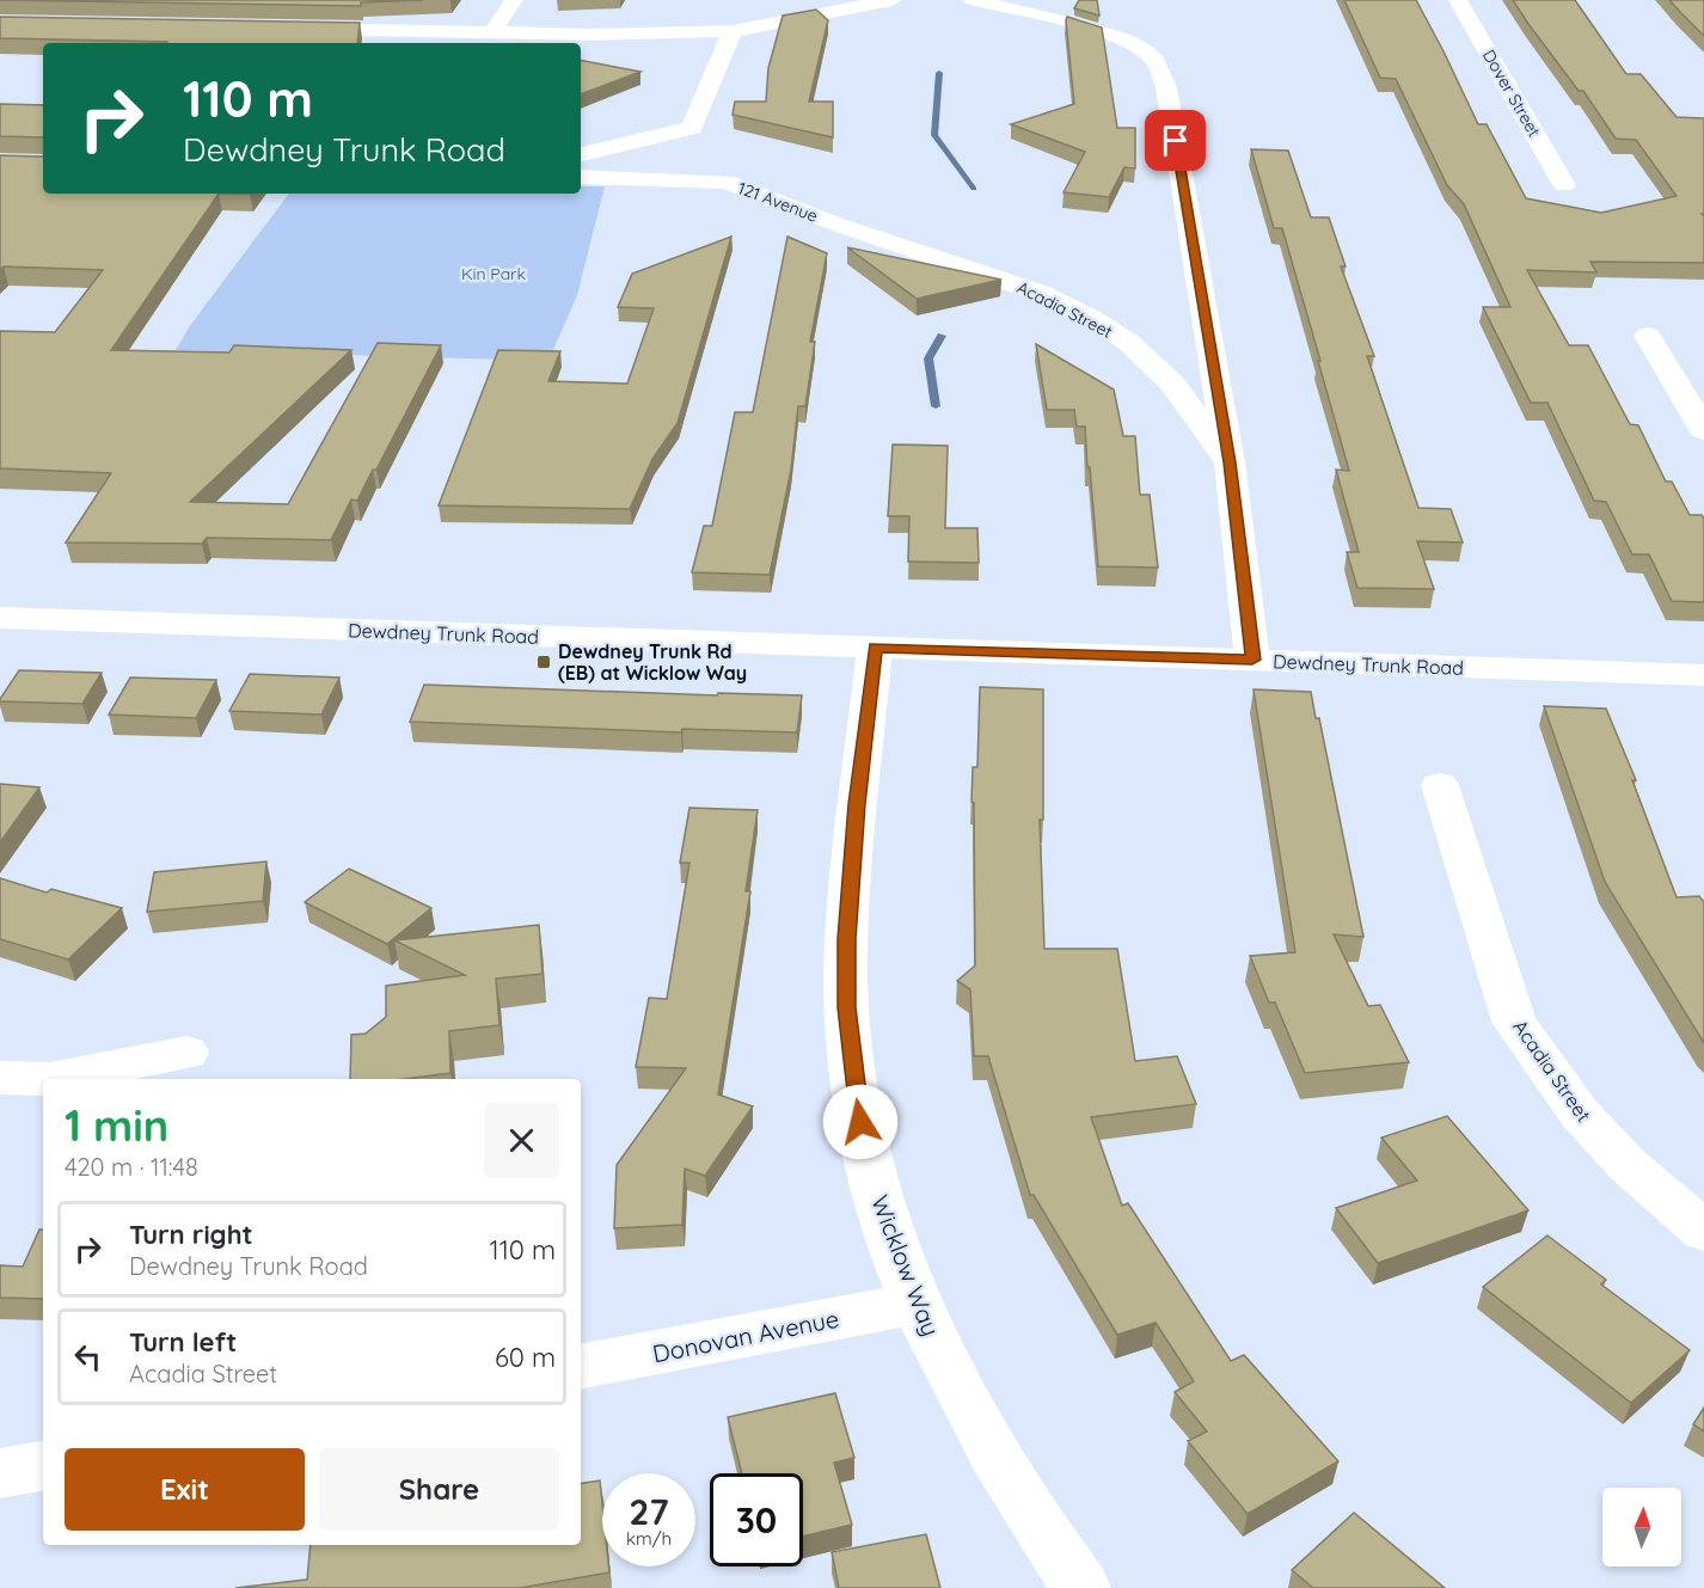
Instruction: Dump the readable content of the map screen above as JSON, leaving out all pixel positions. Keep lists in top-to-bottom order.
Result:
{
  "streets": {
    "street": [
      "Dover Street",
      "121 Avenue",
      "Acadia Street",
      "Dewdney Trunk Road",
      "Wicklow Way",
      "Donovan Avenue"
    ]
  },
  "crossings": [
    ["121 Avenue", "Acadia Street"],
    ["Acadia Street", "Dewdney Trunk Road"],
    ["Dewdney Trunk Road", "Wicklow Way"],
    ["Wicklow Way", "Donovan Avenue"]
  ],
  "parks": ["Kin Park"],
  "places": {
    "transit": ["Dewdney Trunk Rd (EB) at Wicklow Way"]
  },
  "north": "top",
  "page": {
    "turn": ["110 m", "Dewdney Trunk Road"],
    "heading": ["1 min", "420 m · 11:48"],
    "list": [
      {
        "name": "Turn right",
        "note": "Dewdney Trunk Road",
        "value": "110 m"
      },
      {
        "name": "Turn left",
        "note": "Acadia Street",
        "value": "60 m"
      }
    ],
    "buttons": ["Exit", "Share"],
    "speed": "27 km/h",
    "limit": "30"
  }
}
